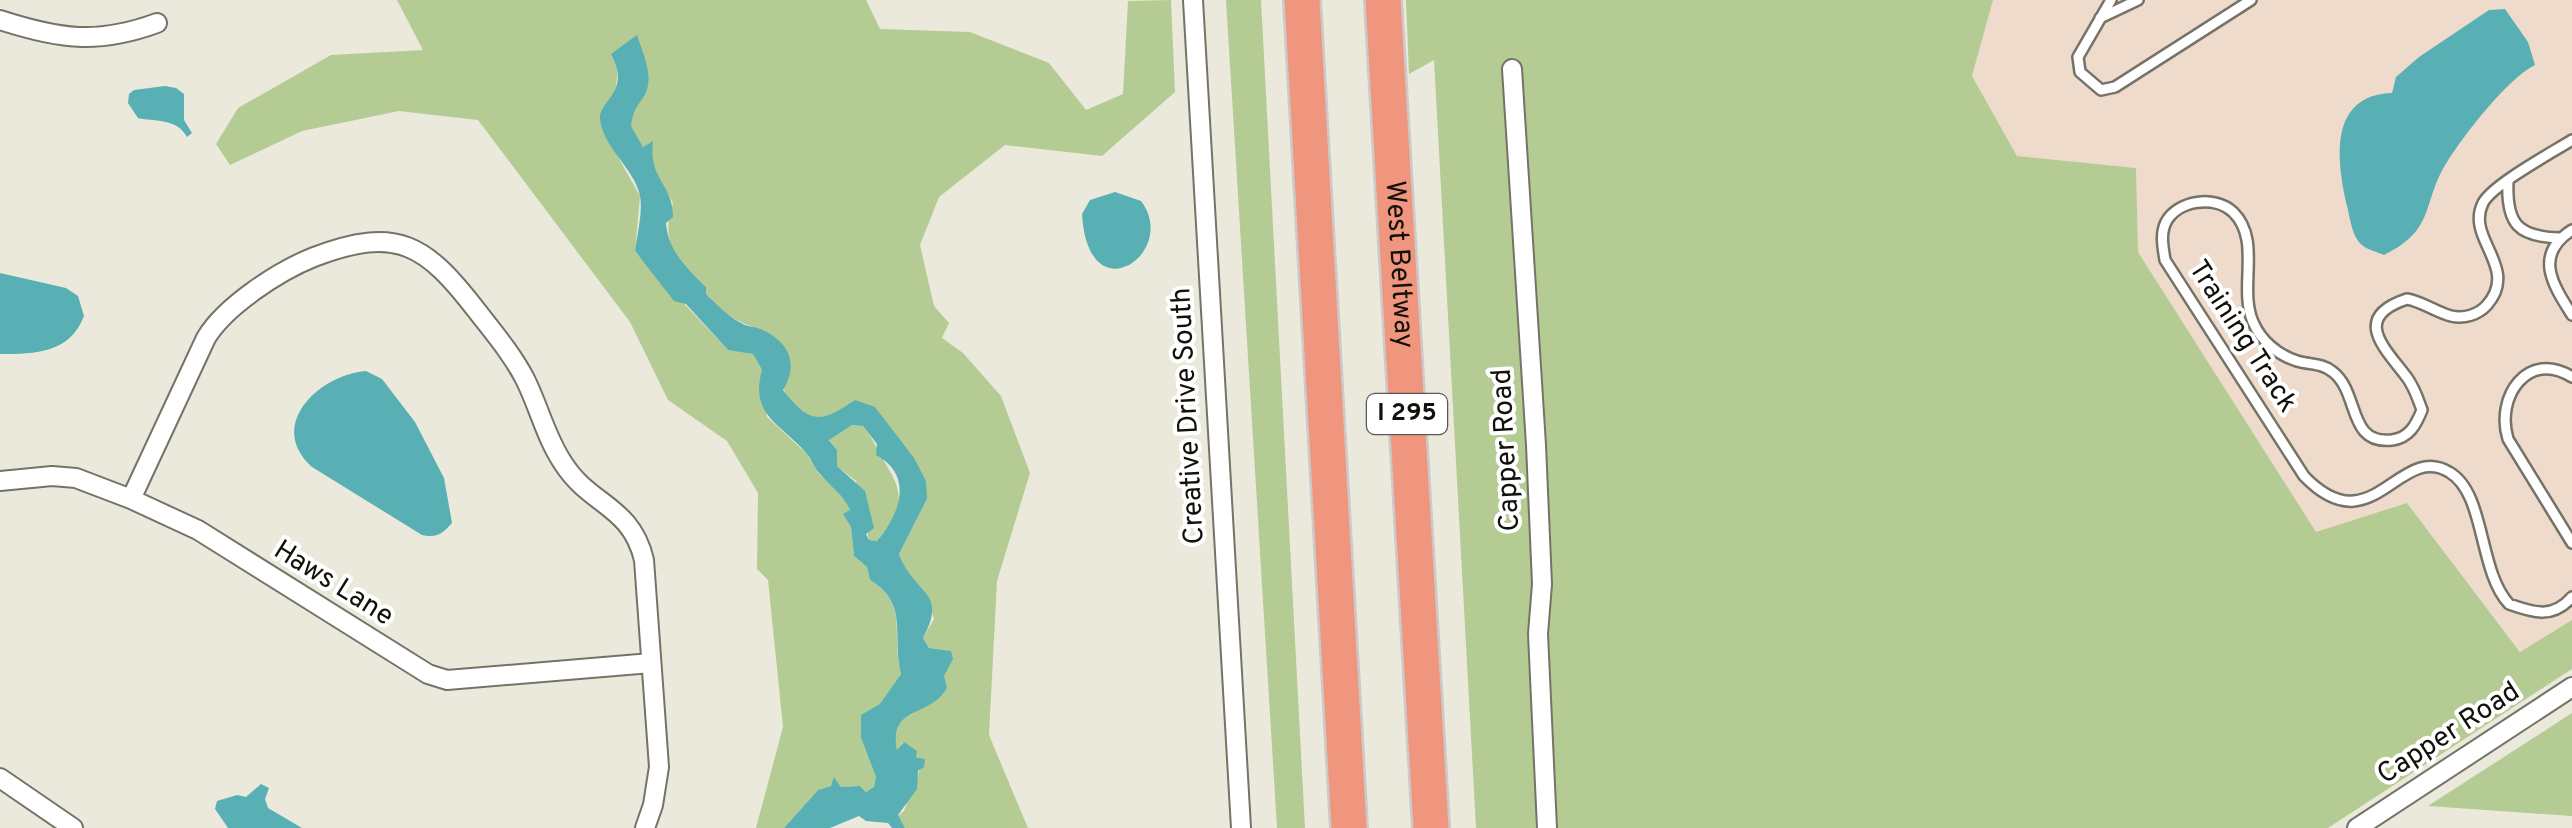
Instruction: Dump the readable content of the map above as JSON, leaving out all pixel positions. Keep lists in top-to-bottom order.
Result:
{
  "streets": {
    "highway": ["West Beltway", "I 295"],
    "street": ["Creative Drive South", "Capper Road", "Haws Lane"],
    "lane": ["Training Track"]
  }
}
